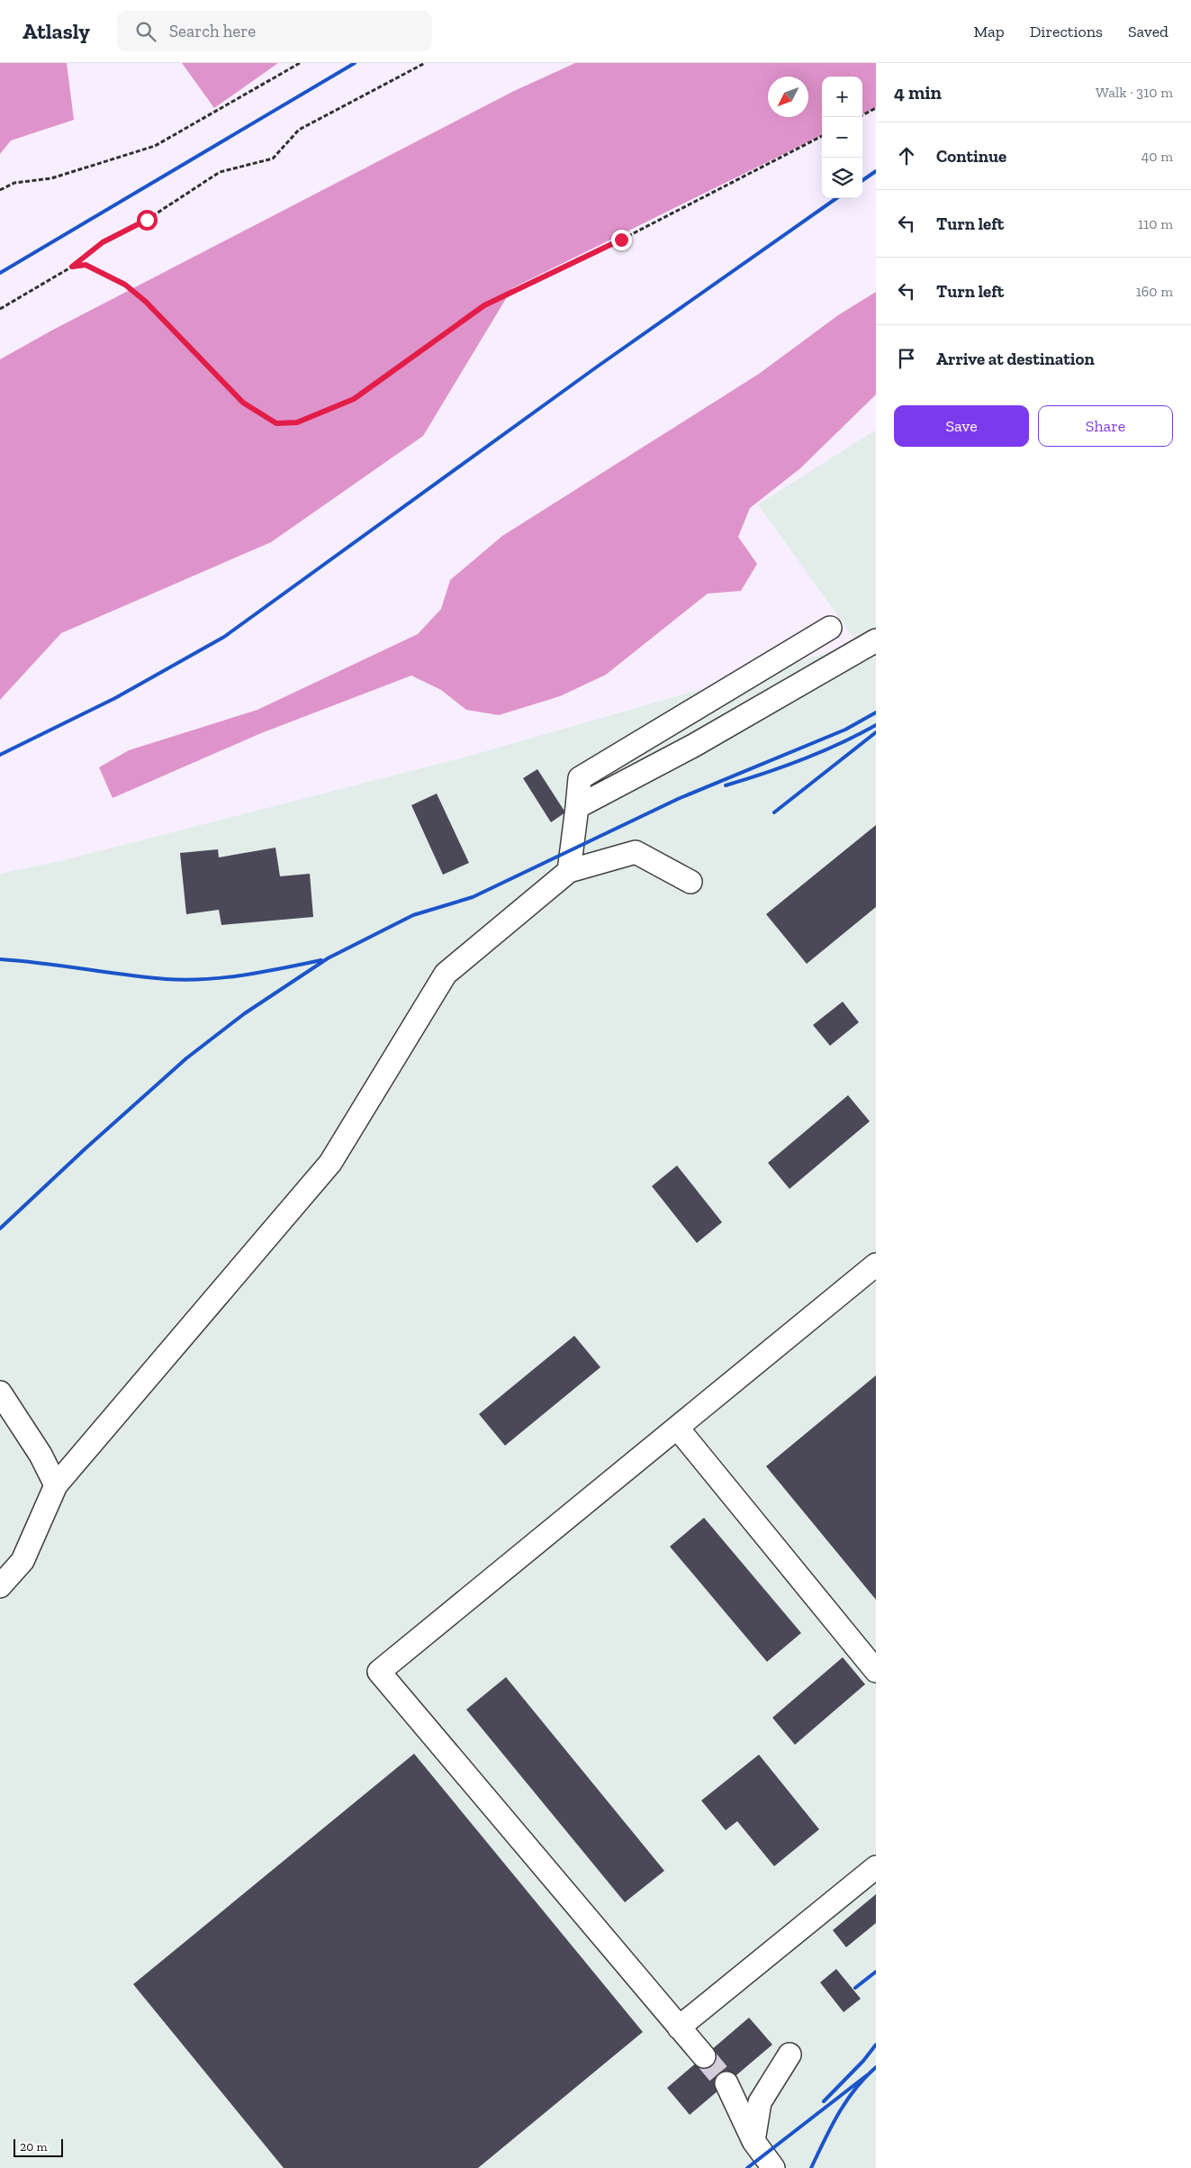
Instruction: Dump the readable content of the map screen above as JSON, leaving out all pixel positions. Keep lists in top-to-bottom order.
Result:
{
  "scale_bar": "20 m",
  "north": "bottom left",
  "page": {
    "header": "Atlasly",
    "search": "Search here",
    "nav": ["Map", "Directions", "Saved"],
    "heading": ["4 min", "Walk · 310 m"],
    "map_buttons": ["+", "−"],
    "list": [
      ["Continue", "40 m"],
      ["Turn left", "110 m"],
      ["Turn left", "160 m"],
      "Arrive at destination"
    ],
    "buttons": ["Save", "Share"],
    "scale": "20 m"
  }
}
